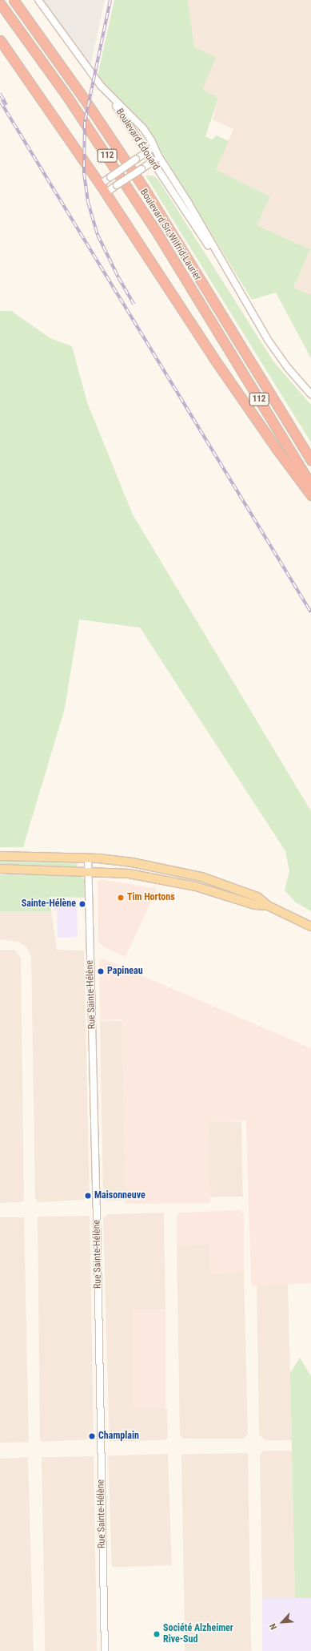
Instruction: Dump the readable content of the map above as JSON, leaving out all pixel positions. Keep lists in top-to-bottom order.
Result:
{
  "streets": {
    "highway": ["112", "Boulevard Sir-Wilfrid-Laurier"],
    "street": ["Boulevard Édouard", "Rue Sainte-Hélène"]
  },
  "places": [
    "Tim Hortons",
    "Sainte-Hélène",
    "Papineau",
    "Maisonneuve",
    "Champlain",
    "Société Alzheimer Rive-Sud"
  ],
  "north": "bottom left"
}
